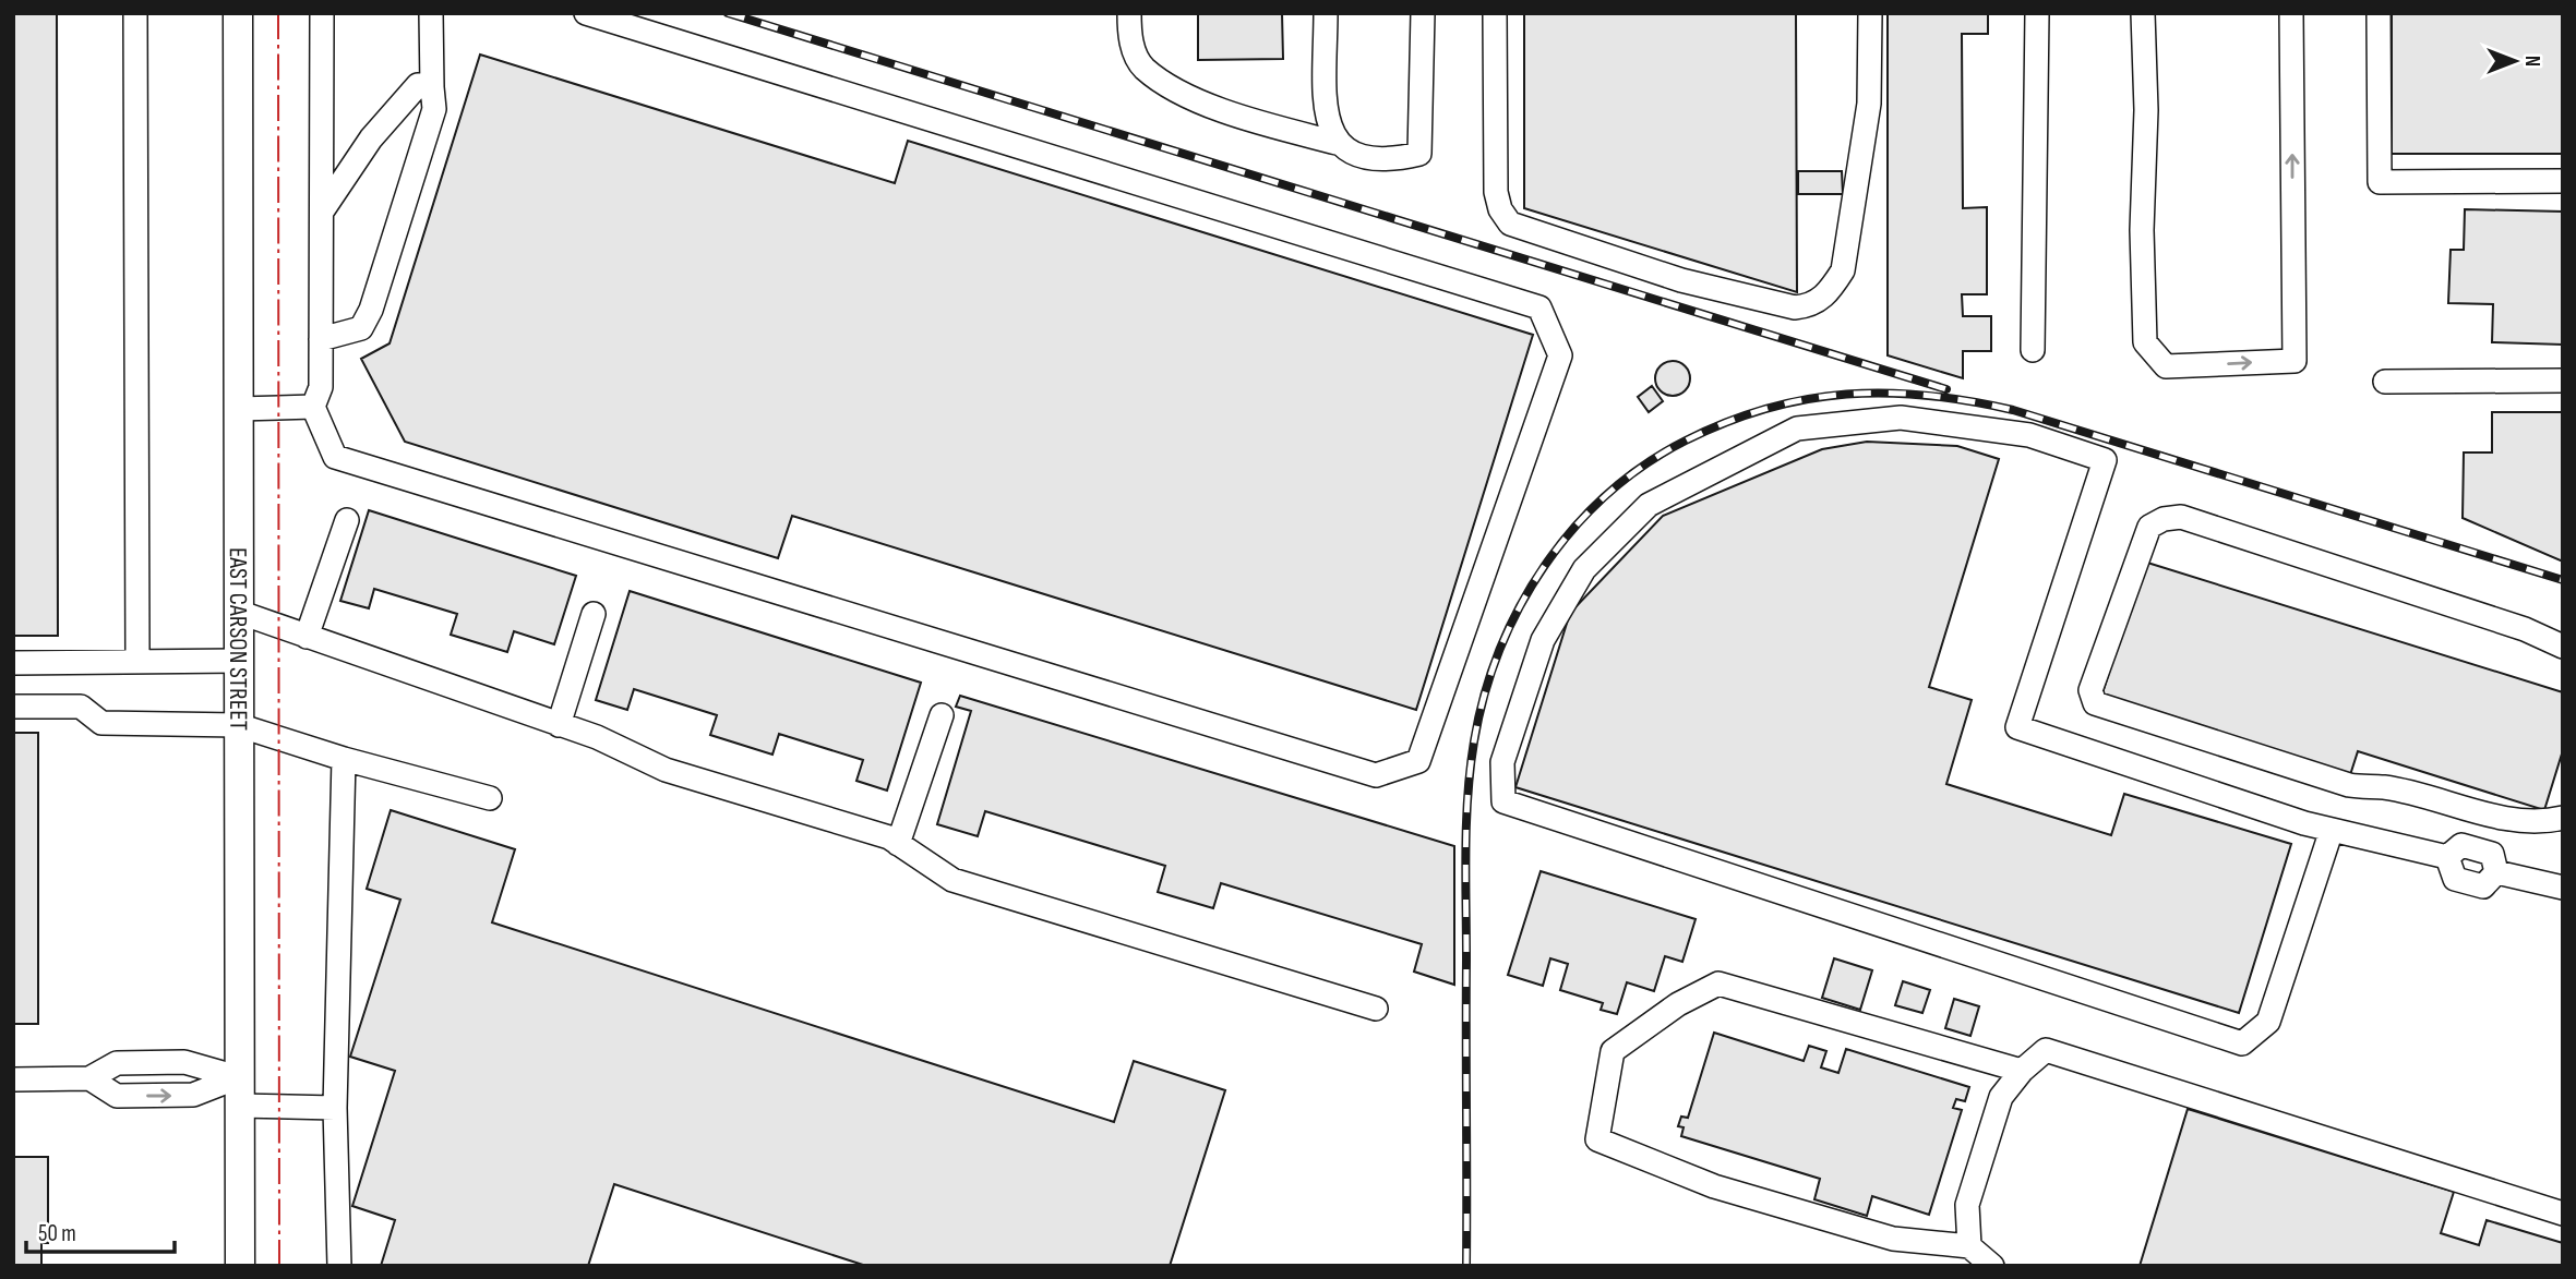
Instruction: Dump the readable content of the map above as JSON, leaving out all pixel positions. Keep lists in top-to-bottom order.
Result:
{
  "streets": {
    "main road": ["EAST CARSON STREET"]
  },
  "scale_bar": "50 m",
  "north": "right"
}
